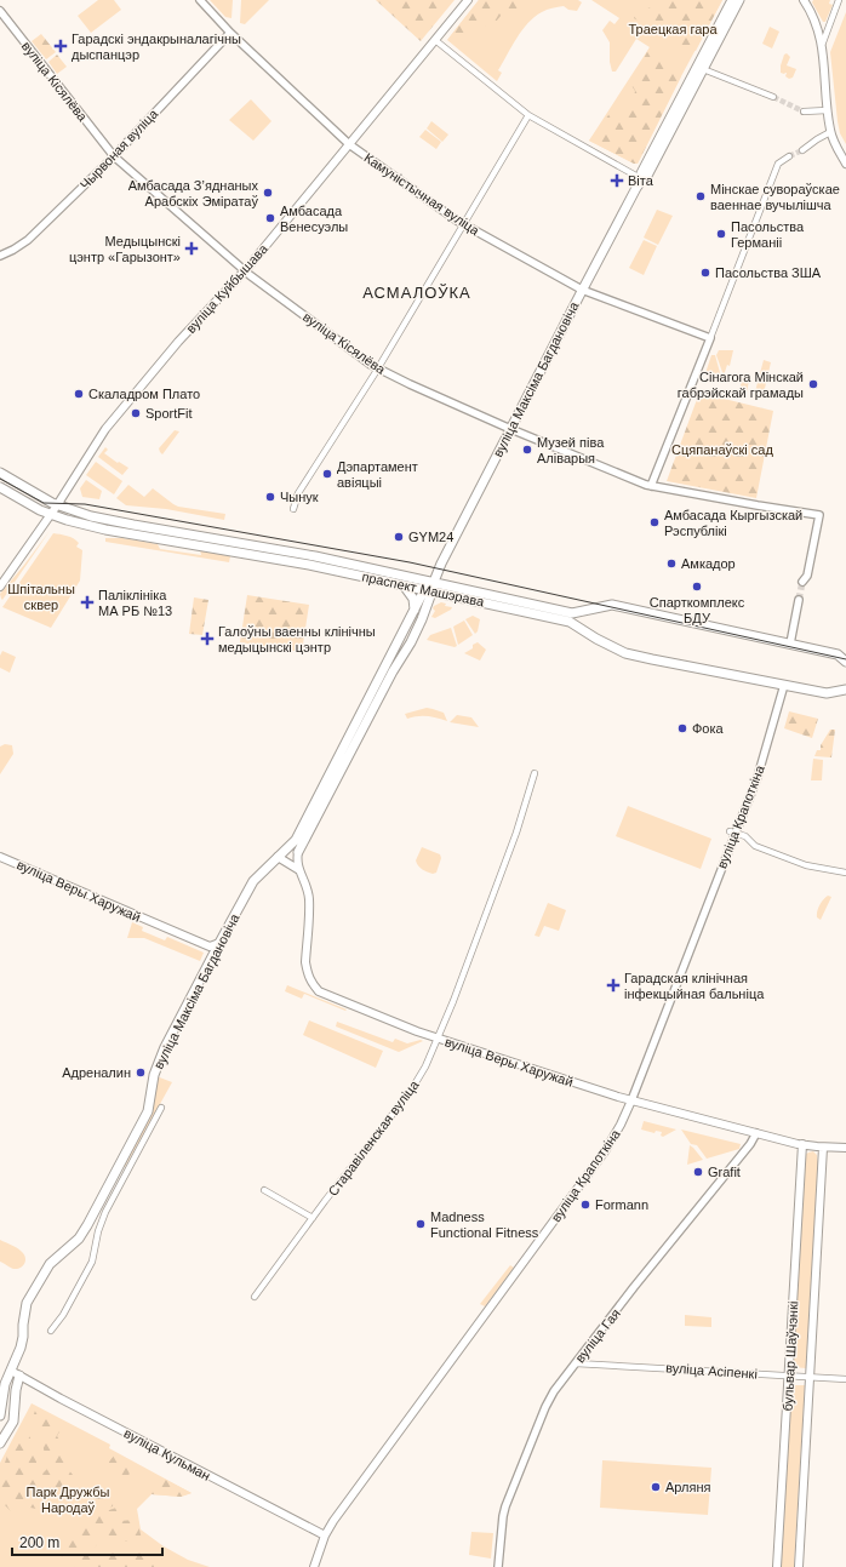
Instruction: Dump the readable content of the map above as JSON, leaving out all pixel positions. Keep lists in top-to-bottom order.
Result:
{
  "streets": {
    "main road": [
      "вуліца Куйбышава",
      "вуліца Максіма Багдановіча",
      "праспект Машэрава",
      "вуліца Крапоткіна",
      "вуліца Веры Харужай",
      "бульвар Шаўчэнкі",
      "вуліца Кульман"
    ],
    "street": [
      "вуліца Кісялёва",
      "Чырвоная вуліца",
      "Камуністычная вуліца",
      "Старавіленская вуліца",
      "вуліца Гая",
      "вуліца Асіпенкі"
    ]
  },
  "crossings": [
    ["вуліца Кісялёва", "Чырвоная вуліца"],
    ["вуліца Кісялёва", "вуліца Куйбышава"],
    ["вуліца Кісялёва", "вуліца Максіма Багдановіча"],
    ["Чырвоная вуліца", "Камуністычная вуліца"],
    ["Камуністычная вуліца", "вуліца Куйбышава"],
    ["Камуністычная вуліца", "вуліца Максіма Багдановіча"],
    ["вуліца Куйбышава", "праспект Машэрава"],
    ["вуліца Максіма Багдановіча", "праспект Машэрава"],
    ["вуліца Максіма Багдановіча", "вуліца Веры Харужай"],
    ["вуліца Максіма Багдановіча", "вуліца Кульман"],
    ["праспект Машэрава", "вуліца Крапоткіна"],
    ["вуліца Крапоткіна", "вуліца Веры Харужай"],
    ["вуліца Крапоткіна", "вуліца Кульман"],
    ["вуліца Веры Харужай", "Старавіленская вуліца"],
    ["вуліца Веры Харужай", "вуліца Гая"],
    ["вуліца Веры Харужай", "бульвар Шаўчэнкі"],
    ["вуліца Гая", "вуліца Асіпенкі"],
    ["бульвар Шаўчэнкі", "вуліца Асіпенкі"]
  ],
  "districts": ["АСМАЛОЎКА"],
  "parks": [
    "Траецкая гара",
    "Сцяпанаўскі сад",
    "Шпітальны сквер",
    "Парк Дружбы Народаў"
  ],
  "places": {
    "health": [
      "Гарадскі эндакрыналагічны дыспанцэр",
      "Віта",
      "Медыцынскі цэнтр «Гарызонт»",
      "Паліклініка МА РБ №13",
      "Галоўны ваенны клінічны медыцынскі цэнтр",
      "Гарадская клінічная інфекцыйная бальніца"
    ],
    "other": [
      "Амбасада Зʼяднаных Арабскіх Эміратаў",
      "Мінскае сувораўскае ваеннае вучылішча",
      "Амбасада Венесуэлы",
      "Пасольства Германіі",
      "Пасольства ЗША",
      "Сінагога Мінскай габрэйскай грамады",
      "Скаладром Плато",
      "SportFit",
      "Музей піва Аліварыя",
      "Дэпартамент авіяцыі",
      "Чынук",
      "Амбасада Кыргызскай Рэспублікі",
      "GYM24",
      "Амкадор",
      "Спарткомплекс БДУ",
      "Фока",
      "Адреналин",
      "Grafit",
      "Formann",
      "Madness Functional Fitness",
      "Арляня"
    ]
  },
  "scale_bar": "200 m"
}
